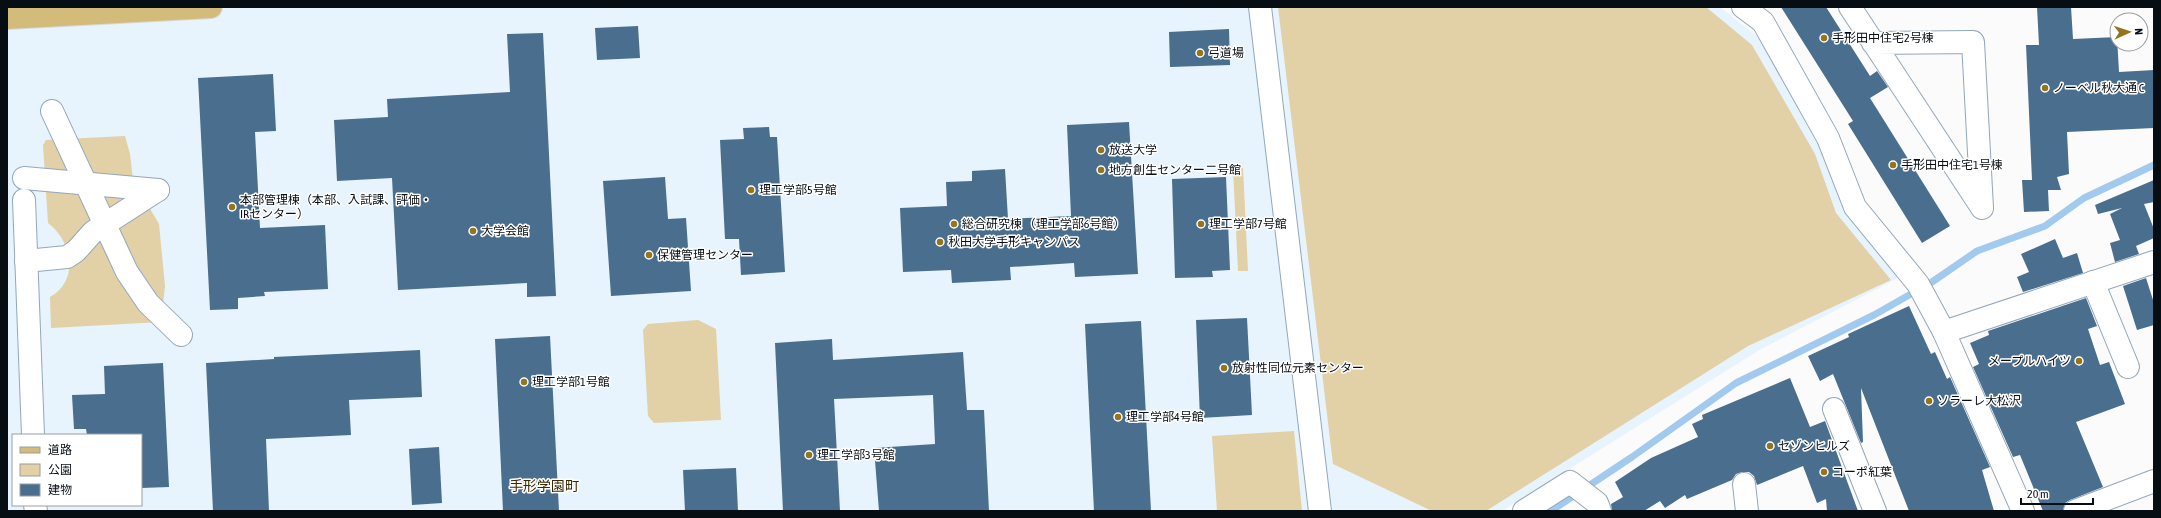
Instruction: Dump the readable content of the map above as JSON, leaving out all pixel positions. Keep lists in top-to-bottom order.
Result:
{
  "districts": ["手形学園町"],
  "places": [
    "手形田中住宅2号棟",
    "弓道場",
    "ノーベル秋大通 C",
    "放送大学",
    "手形田中住宅1号棟",
    "地方創生センター二号館",
    "理工学部5号館",
    "本部管理棟（本部、入試課、評価・ IRセンター）",
    "総合研究棟 （理工学部6号館）",
    "理工学部7号館",
    "大学会館",
    "秋田大学手形キャンパス",
    "保健管理センター",
    "メープルハイツ",
    "放射性同位元素センター",
    "理工学部1号館",
    "ソラーレ大松沢",
    "理工学部4号館",
    "セゾンヒルズ",
    "理工学部3号館",
    "コーポ紅葉"
  ],
  "legend": ["道路", "公園", "建物"],
  "scale_bar": "20 m",
  "north": "right"
}
